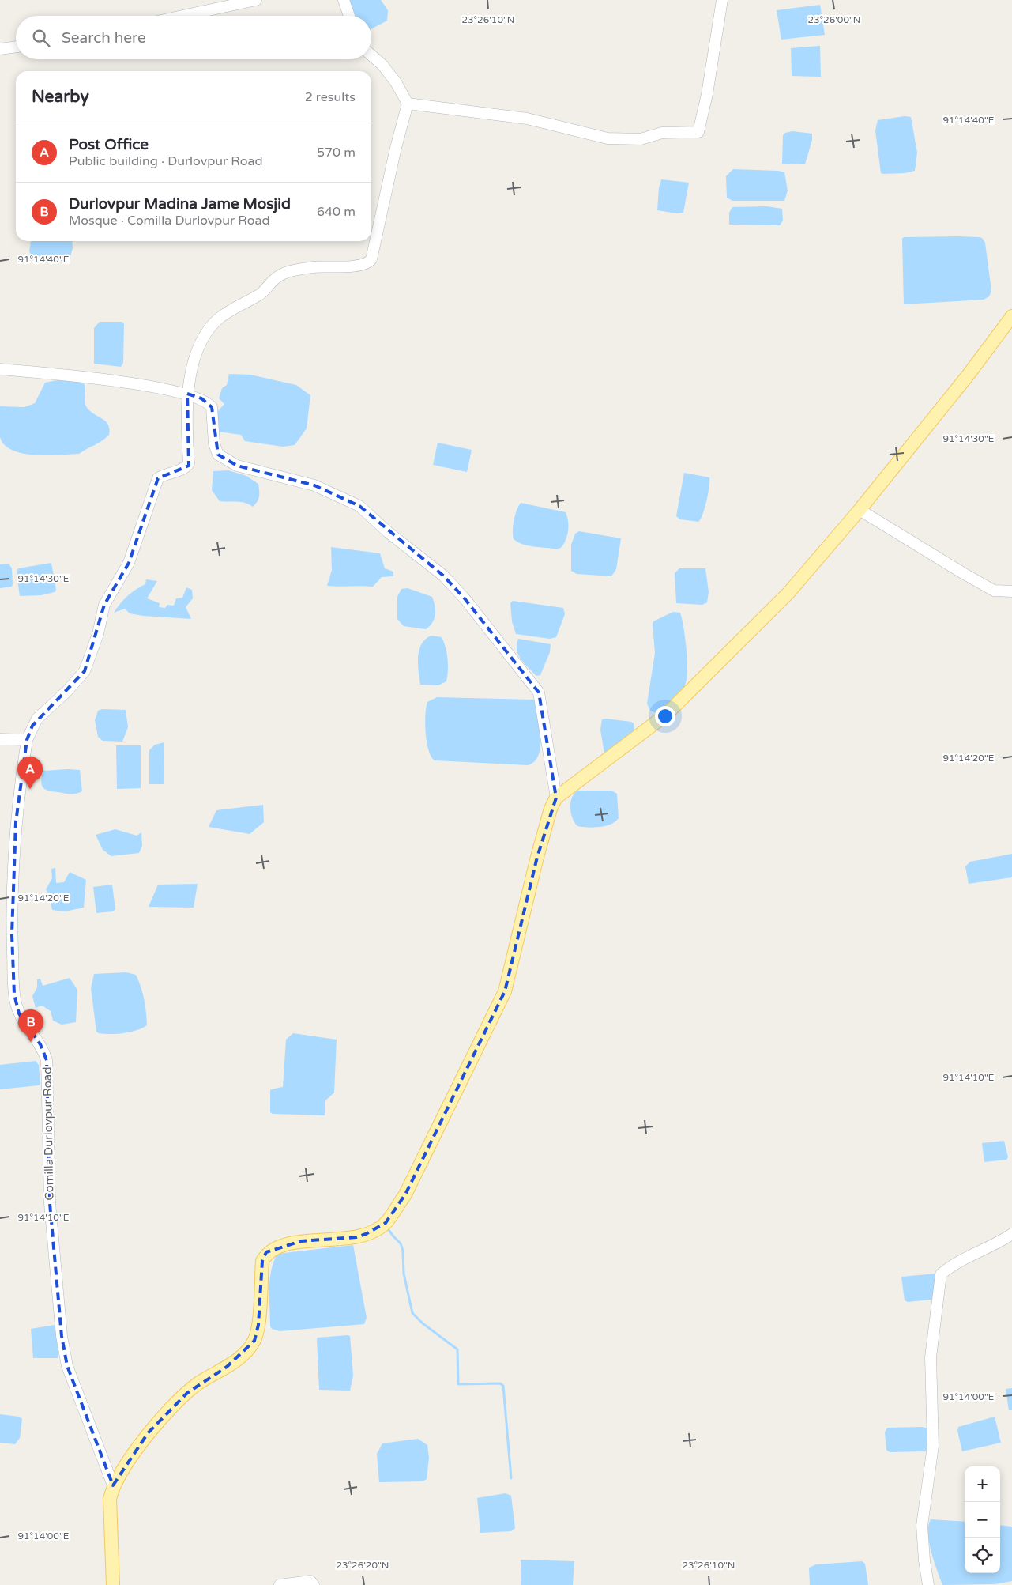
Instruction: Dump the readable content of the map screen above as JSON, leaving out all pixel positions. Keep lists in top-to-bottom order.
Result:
{
  "streets": {
    "street": ["Comilla Durlovpur Road"]
  },
  "page": {
    "search": "Search here",
    "heading": ["Nearby", "2 results"],
    "list": [
      {
        "mark": "A",
        "name": "Post Office",
        "note": "Public building · Durlovpur Road",
        "value": "570 m"
      },
      {
        "mark": "B",
        "name": "Durlovpur Madina Jame Mosjid",
        "note": "Mosque · Comilla Durlovpur Road",
        "value": "640 m"
      }
    ],
    "pins": ["A", "B"],
    "map_buttons": ["+", "−"]
  },
  "coordinates": [
    "23°26'10\"N",
    "23°26'00\"N",
    "91°14'40\"E",
    "91°14'30\"E",
    "91°14'20\"E",
    "91°14'10\"E",
    "91°14'00\"E",
    "23°26'20\"N"
  ]
}
